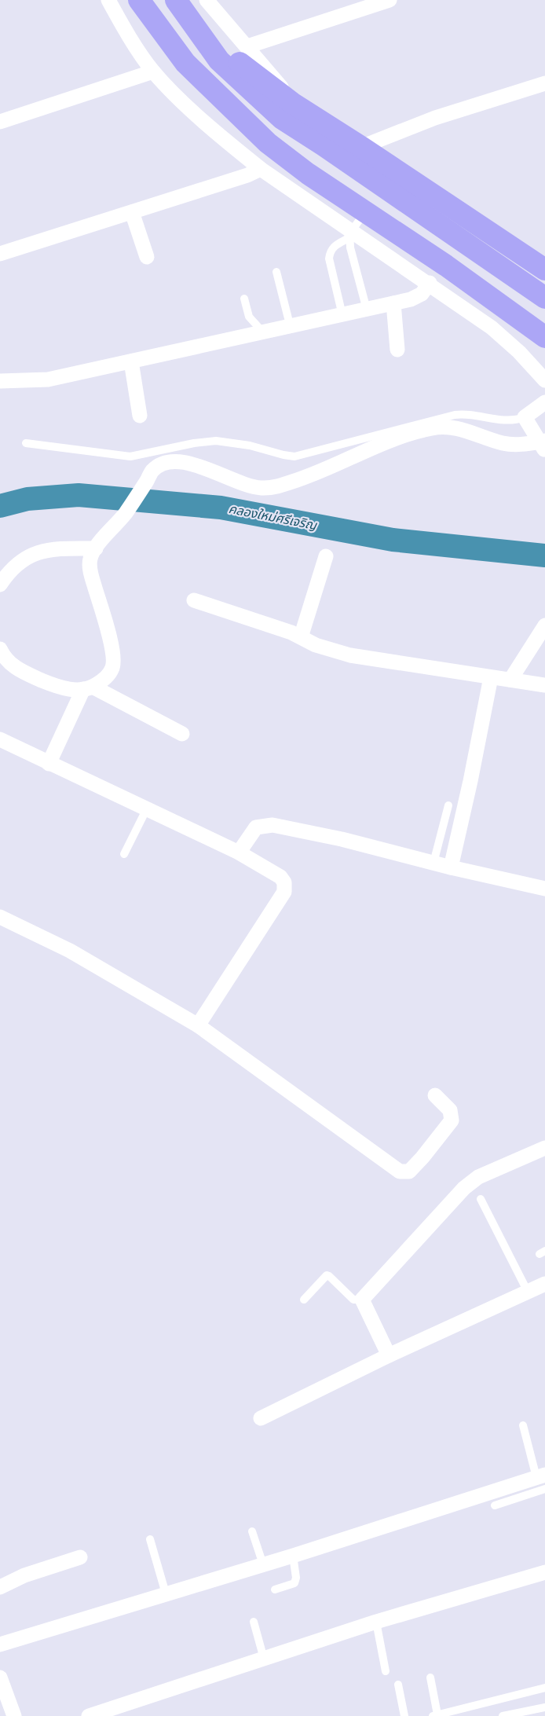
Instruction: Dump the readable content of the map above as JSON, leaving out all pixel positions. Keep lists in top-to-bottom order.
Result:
{
  "water": ["คลองใหม่ศรีเจริญ"]
}
